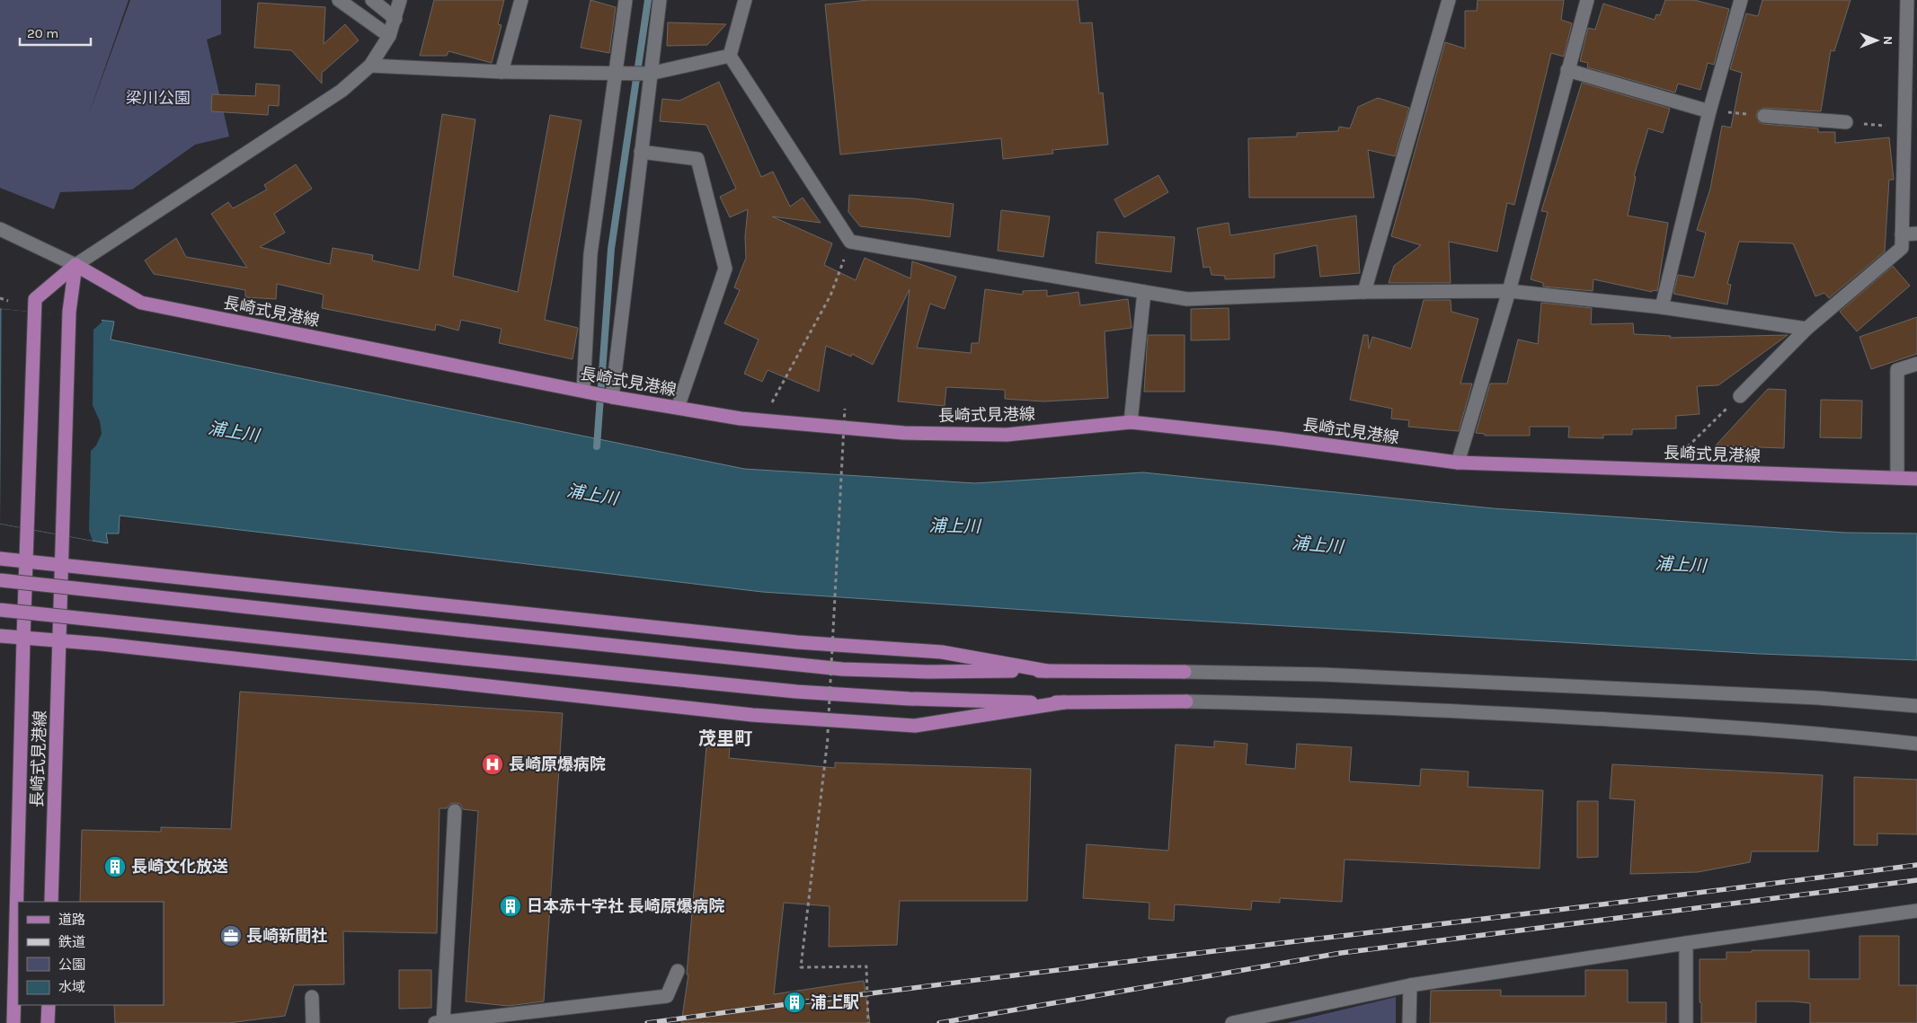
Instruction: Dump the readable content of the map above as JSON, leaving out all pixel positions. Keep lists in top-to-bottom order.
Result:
{
  "streets": {
    "main road": ["長崎式見港線"]
  },
  "districts": ["茂里町"],
  "water": ["浦上川"],
  "parks": ["梁川公園"],
  "places": {
    "hospital": ["長崎原爆病院"],
    "building": ["長崎文化放送", "日本赤十字社 長崎原爆病院", "浦上駅"],
    "office": ["長崎新聞社"]
  },
  "legend": [
    "道路",
    "鉄道",
    "公園",
    "水域"
  ],
  "scale_bar": "20 m",
  "north": "right"
}
